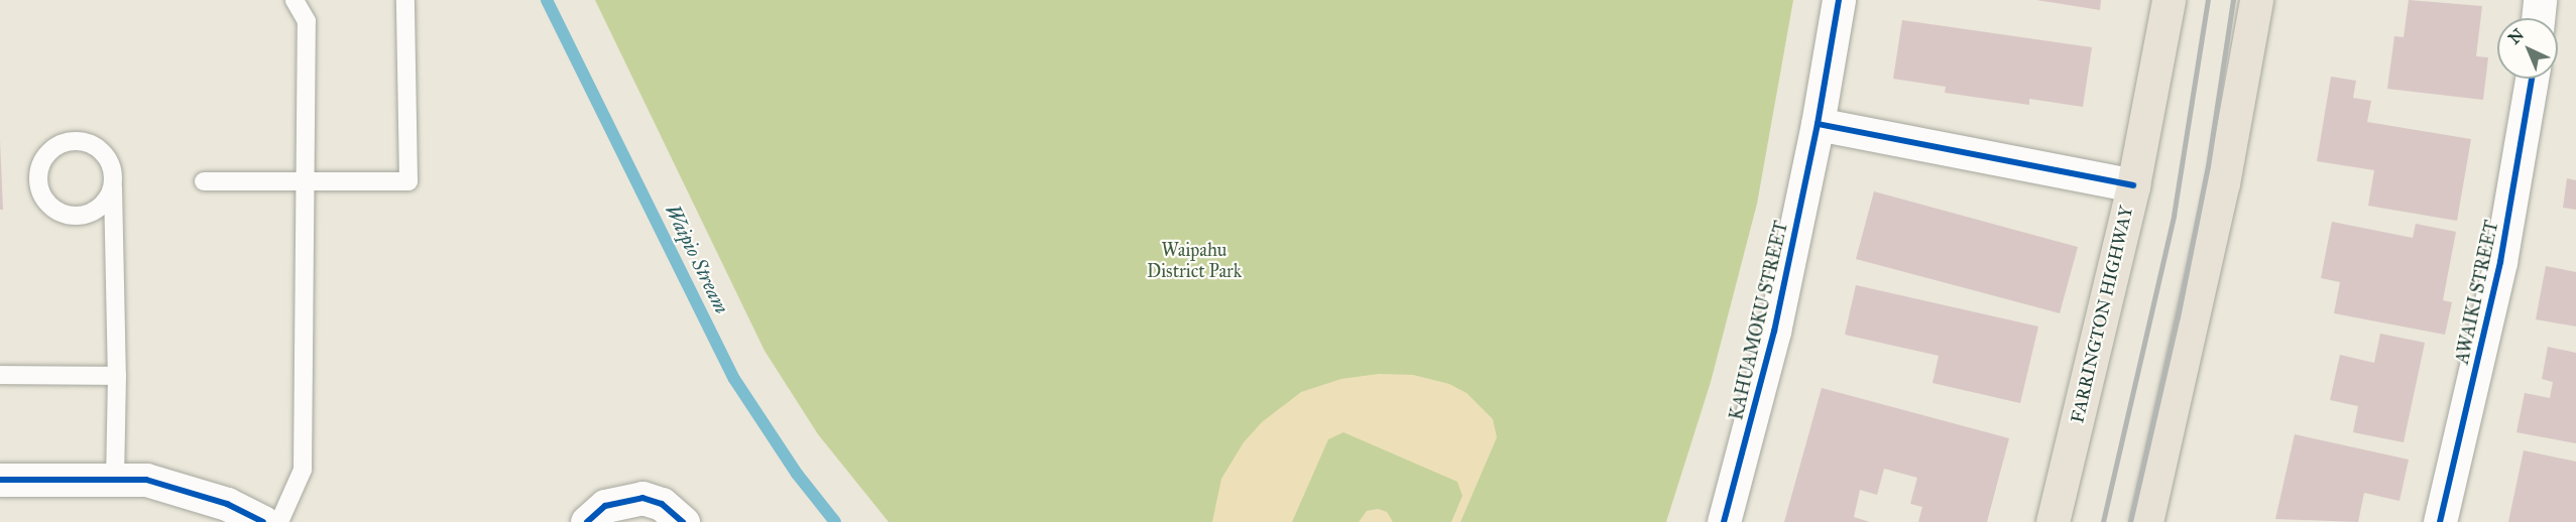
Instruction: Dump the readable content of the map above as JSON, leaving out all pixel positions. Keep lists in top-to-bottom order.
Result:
{
  "streets": {
    "main road": ["FARRINGTON HIGHWAY"],
    "street": ["AWAIKI STREET", "KAHUAMOKU STREET"]
  },
  "water": ["Waipio Stream"],
  "parks": ["Waipahu District Park"],
  "north": "top left"
}
